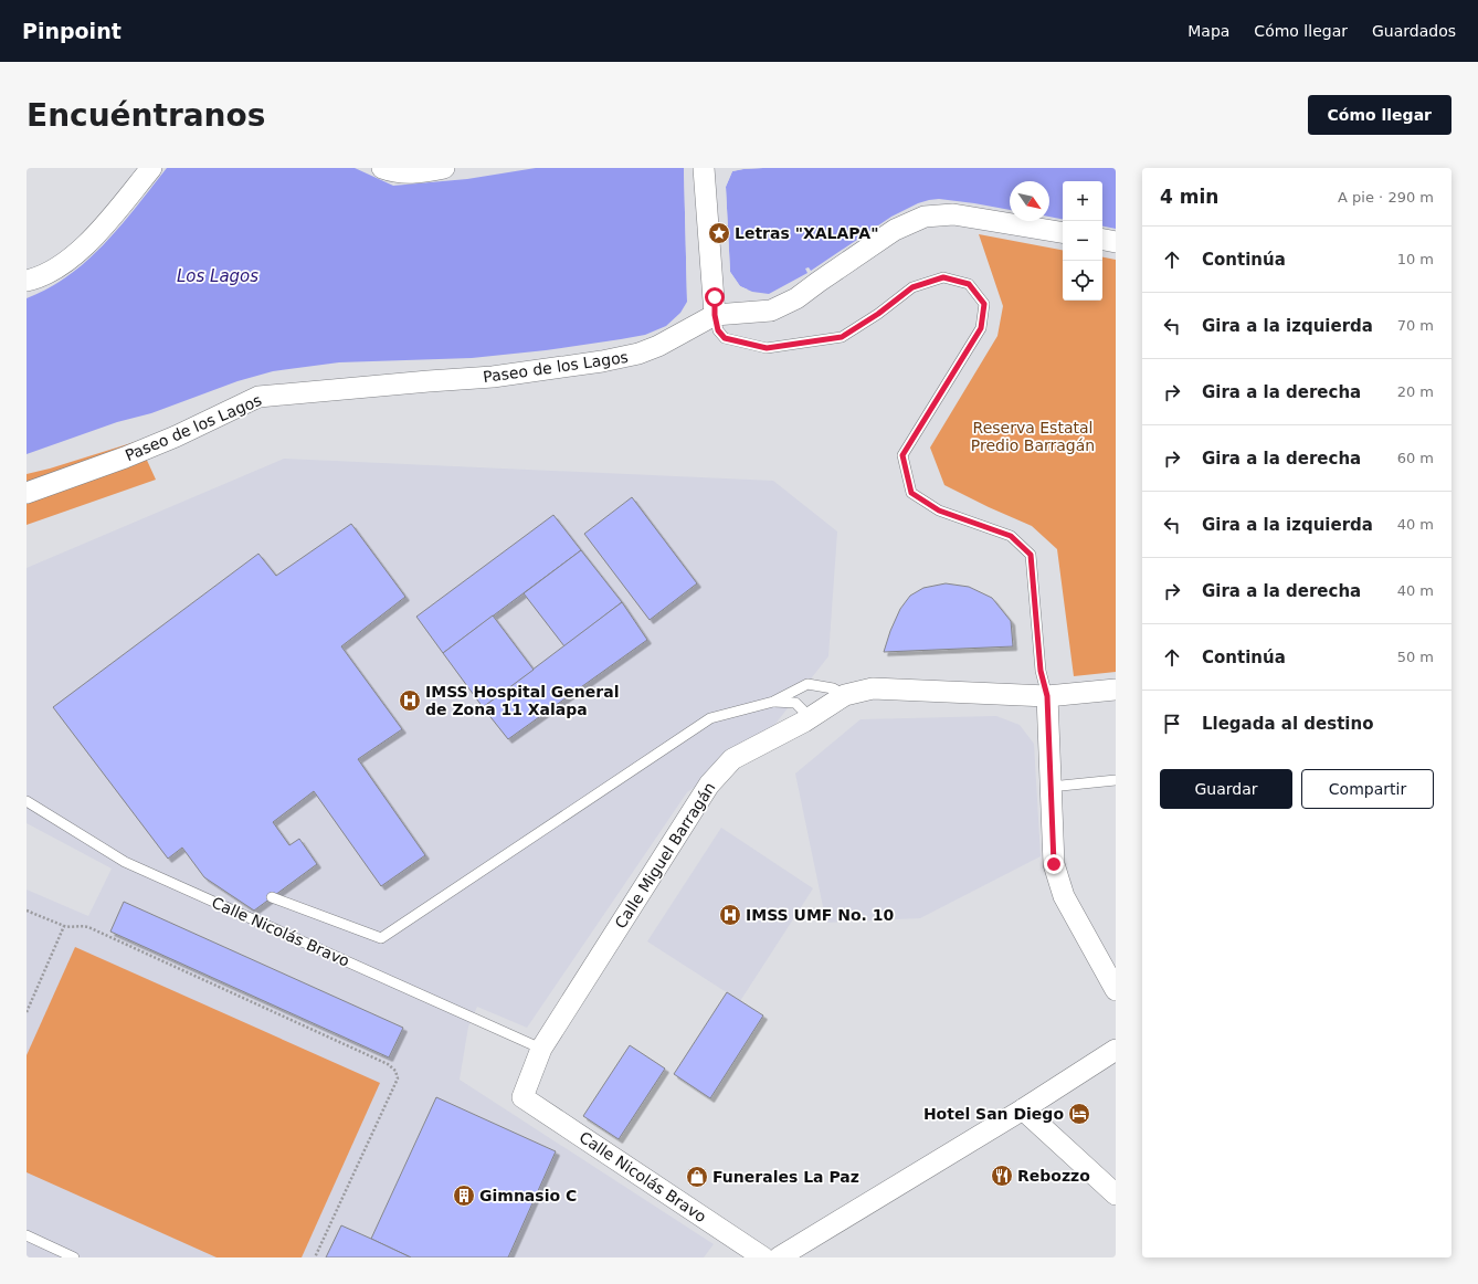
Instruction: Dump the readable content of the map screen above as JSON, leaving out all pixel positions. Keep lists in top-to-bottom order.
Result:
{
  "streets": {
    "street": ["Paseo de los Lagos", "Calle Miguel Barragán", "Calle Nicolás Bravo"]
  },
  "crossings": [
    ["Calle Miguel Barragán", "Calle Nicolás Bravo"]
  ],
  "water": ["Los Lagos"],
  "parks": ["Reserva Estatal Predio Barragán"],
  "places": {
    "place": ["Letras \"XALAPA\""],
    "hospital": ["IMSS Hospital General de Zona 11 Xalapa", "IMSS UMF No. 10"],
    "hotel": ["Hotel San Diego"],
    "restaurant": ["Rebozzo"],
    "shop": ["Funerales La Paz"],
    "building": ["Gimnasio C"]
  },
  "north": "bottom right",
  "page": {
    "header": "Pinpoint",
    "nav": ["Mapa", "Cómo llegar", "Guardados"],
    "buttons": [
      "Cómo llegar",
      ["Guardar", "Compartir"]
    ],
    "title": "Encuéntranos",
    "heading": ["4 min", "A pie · 290 m"],
    "map_buttons": ["+", "−"],
    "list": [
      ["Continúa", "10 m"],
      ["Gira a la izquierda", "70 m"],
      ["Gira a la derecha", "20 m"],
      ["Gira a la derecha", "60 m"],
      ["Gira a la izquierda", "40 m"],
      ["Gira a la derecha", "40 m"],
      ["Continúa", "50 m"],
      "Llegada al destino"
    ]
  }
}
